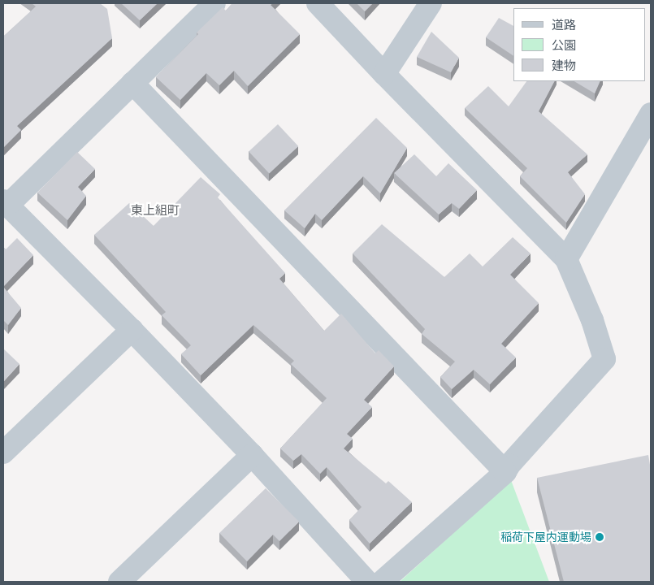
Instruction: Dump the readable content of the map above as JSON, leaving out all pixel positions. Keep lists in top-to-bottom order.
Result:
{
  "districts": ["東上組町"],
  "places": ["稲荷下屋内運動場"],
  "legend": ["道路", "公園", "建物"]
}
